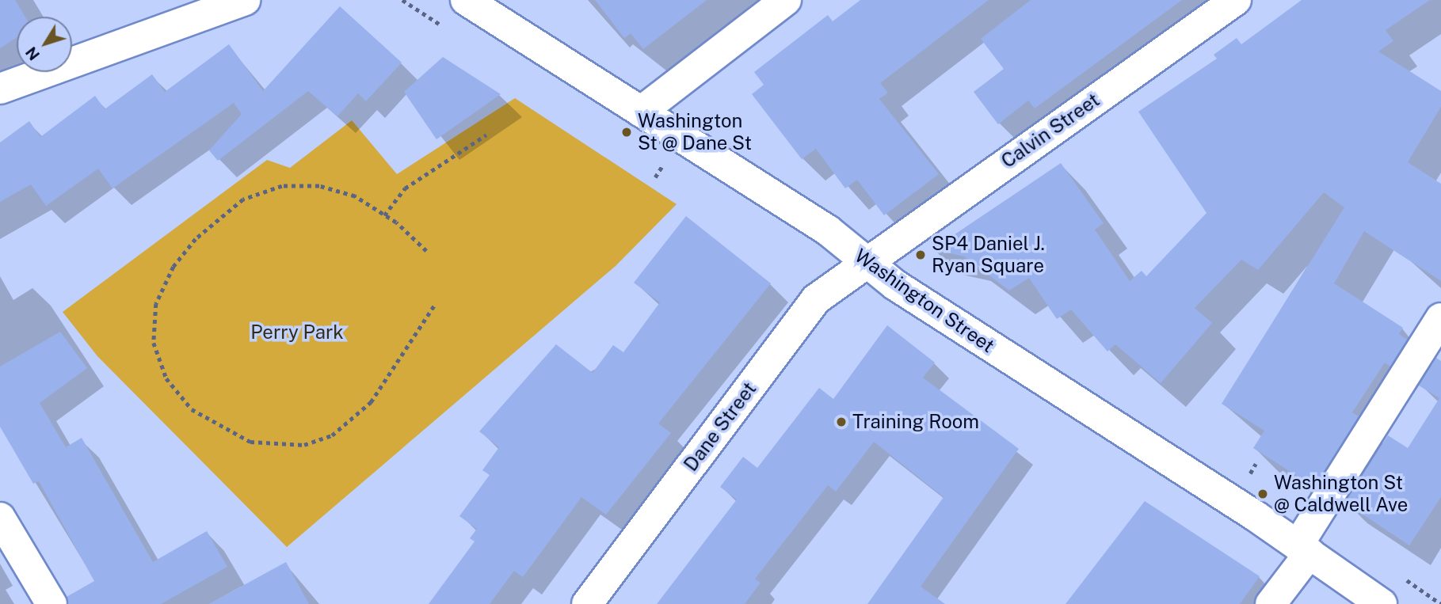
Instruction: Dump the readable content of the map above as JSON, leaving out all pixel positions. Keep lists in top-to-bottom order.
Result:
{
  "streets": {
    "street": ["Calvin Street", "Washington Street", "Dane Street"]
  },
  "crossings": [
    ["Calvin Street", "Washington Street"],
    ["Calvin Street", "Dane Street"],
    ["Washington Street", "Dane Street"]
  ],
  "parks": ["Perry Park"],
  "places": [
    "Washington St @ Dane St",
    "SP4 Daniel J. Ryan Square",
    "Training Room",
    "Washington St @ Caldwell Ave"
  ],
  "north": "bottom left"
}
